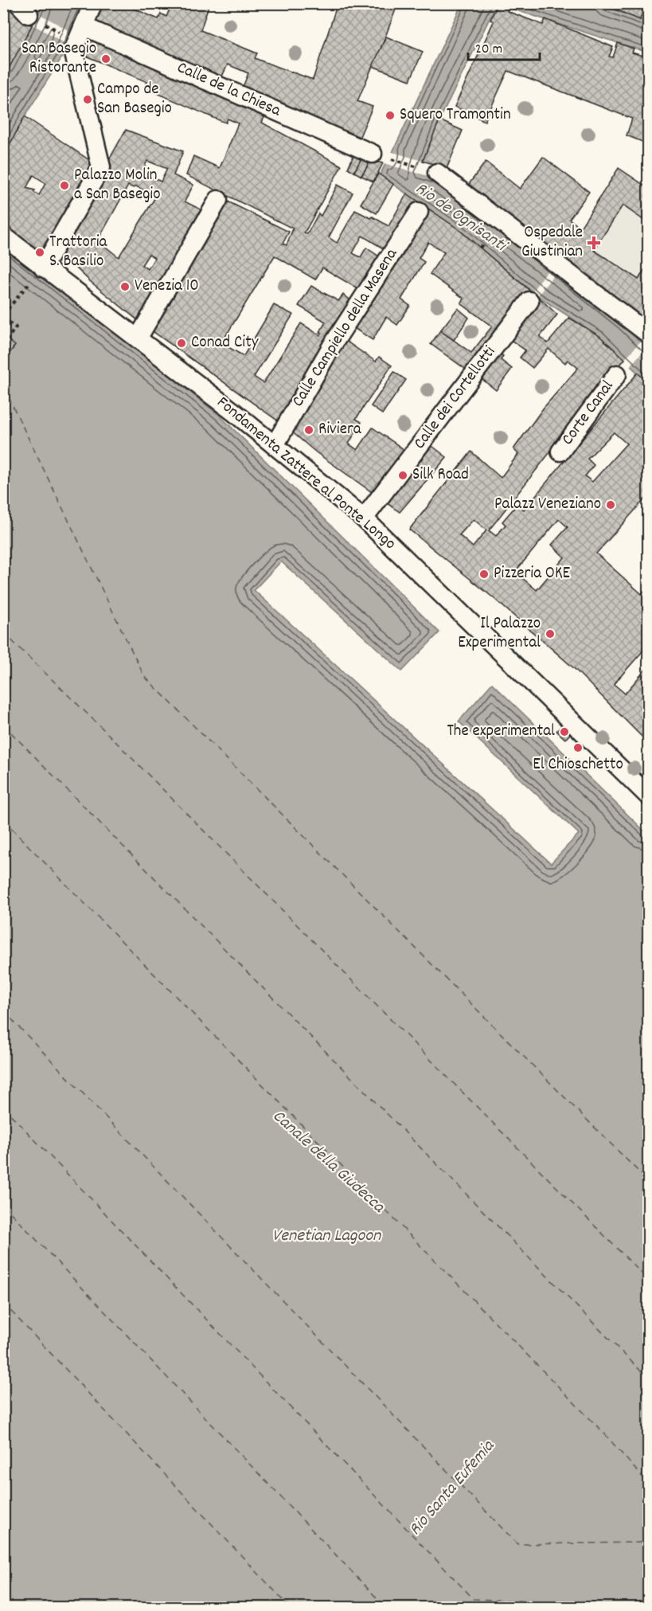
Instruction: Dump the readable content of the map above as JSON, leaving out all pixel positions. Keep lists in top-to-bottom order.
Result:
{
  "streets": {
    "street": [
      "Calle de la Chiesa",
      "Calle Campiello della Masena",
      "Calle dei Cortellotti",
      "Corte Canal",
      "Fondamenta Zattere al Ponte Longo"
    ]
  },
  "crossings": [
    ["Calle Campiello della Masena", "Fondamenta Zattere al Ponte Longo"],
    ["Calle dei Cortellotti", "Fondamenta Zattere al Ponte Longo"]
  ],
  "water": [
    "Rio de Ognisanti",
    "Canale della Giudecca",
    "Venetian Lagoon",
    "Rio Santa Eufemia"
  ],
  "places": {
    "other": [
      "San Basegio Ristorante",
      "Campo de San Basegio",
      "Squero Tramontin",
      "Palazzo Molin a San Basegio",
      "Trattoria S. Basilio",
      "Venezia 10",
      "Conad City",
      "Riviera",
      "Silk Road",
      "Palazz Veneziano",
      "Pizzeria OKE",
      "Il Palazzo Experimental",
      "The experimental",
      "El Chioschetto"
    ],
    "health": ["Ospedale Giustinian"]
  },
  "scale_bar": "20 m"
}
